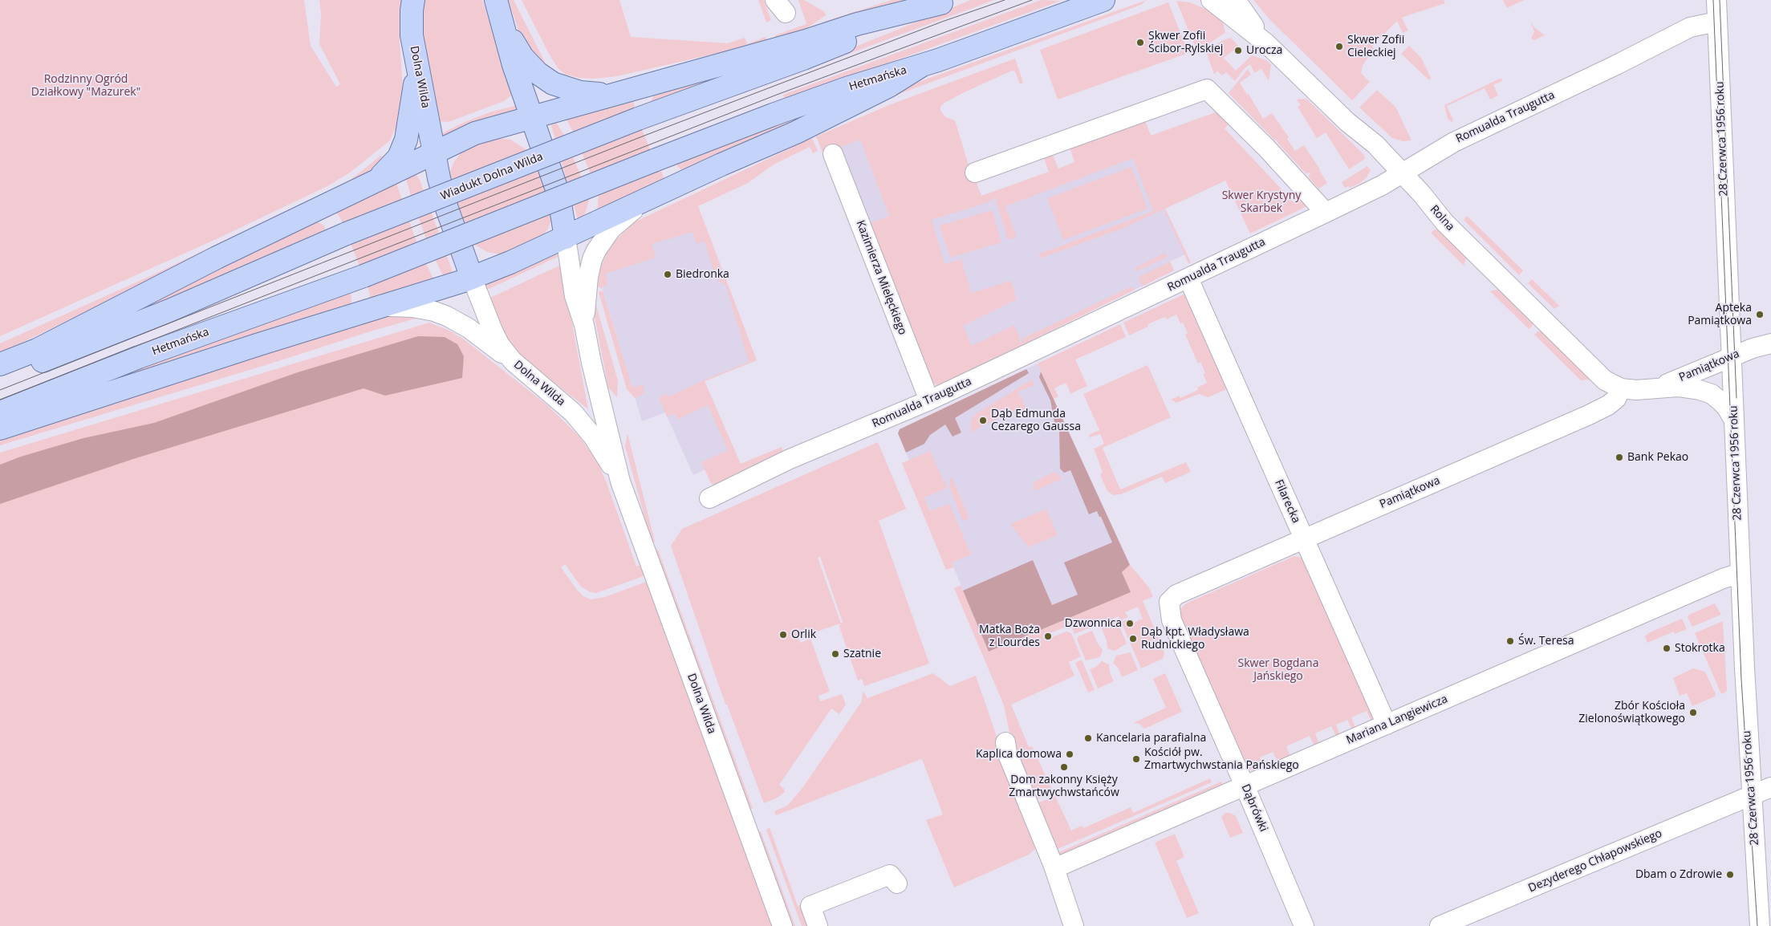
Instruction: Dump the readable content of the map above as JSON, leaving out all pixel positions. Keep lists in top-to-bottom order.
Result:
{
  "streets": {
    "main road": ["Dolna Wilda", "Hetmańska", "Wiadukt Dolna Wilda"],
    "street": [
      "Romualda Traugutta",
      "28 Czerwca 1956 roku",
      "Rolna",
      "Kazimierza Mielęckiego",
      "Pamiątkowa",
      "Filarecka",
      "Mariana Langiewicza",
      "Dąbrówki",
      "Dezyderego Chłapowskiego"
    ]
  },
  "crossings": [
    ["Romualda Traugutta", "28 Czerwca 1956 roku"],
    ["Romualda Traugutta", "Rolna"],
    ["Romualda Traugutta", "Kazimierza Mielęckiego"],
    ["Romualda Traugutta", "Filarecka"],
    ["28 Czerwca 1956 roku", "Pamiątkowa"],
    ["28 Czerwca 1956 roku", "Mariana Langiewicza"],
    ["28 Czerwca 1956 roku", "Dezyderego Chłapowskiego"],
    ["Rolna", "Pamiątkowa"],
    ["Pamiątkowa", "Filarecka"],
    ["Pamiątkowa", "Dąbrówki"],
    ["Filarecka", "Mariana Langiewicza"],
    ["Mariana Langiewicza", "Dąbrówki"]
  ],
  "parks": ["Rodzinny Ogród Działkowy \"Mazurek\"", "Skwer Krystyny Skarbek", "Skwer Bogdana Jańskiego"],
  "places": [
    "Skwer Zofii Ścibor-Rylskiej",
    "Skwer Zofii Cieleckiej",
    "Urocza",
    "Biedronka",
    "Apteka Pamiątkowa",
    "Dąb Edmunda Cezarego Gaussa",
    "Bank Pekao",
    "Dzwonnica",
    "Orlik",
    "Matka Boża z Lourdes",
    "Dąb kpt. Władysława Rudnickiego",
    "Św. Teresa",
    "Stokrotka",
    "Szatnie",
    "Zbór Kościoła Zielonoświątkowego",
    "Kancelaria parafialna",
    "Kaplica domowa",
    "Kościół pw. Zmartwychwstania Pańskiego",
    "Dom zakonny Księży Zmartwychwstańców",
    "Dbam o Zdrowie"
  ]
}
